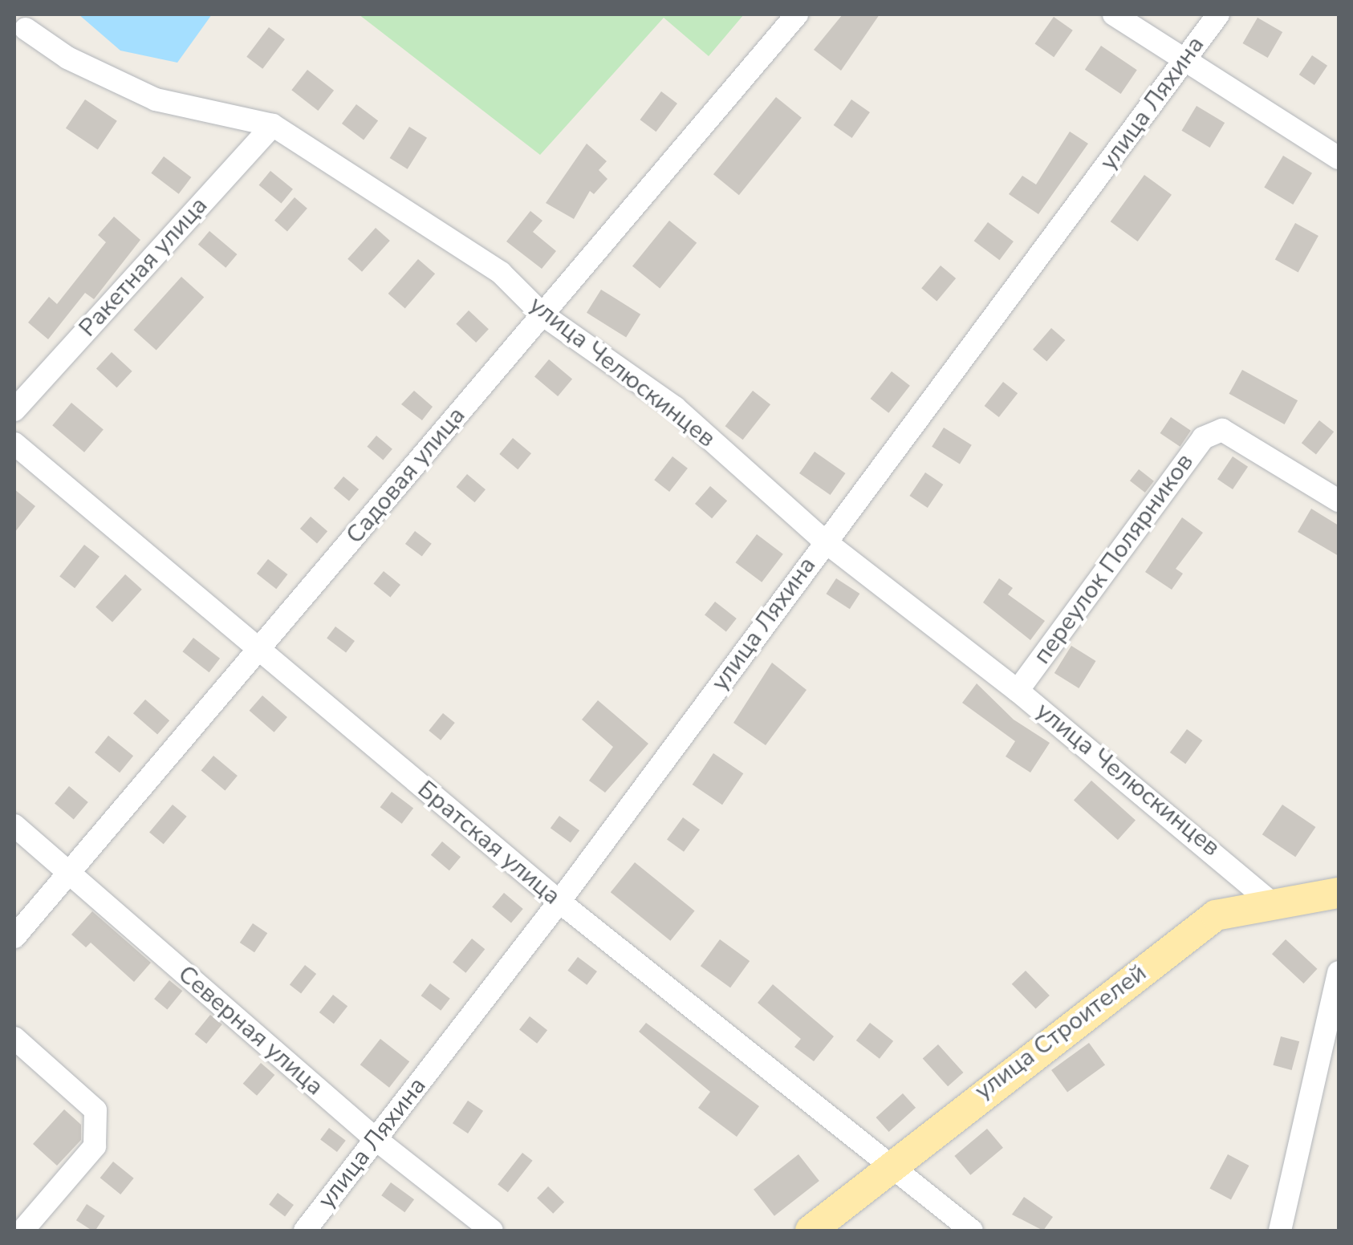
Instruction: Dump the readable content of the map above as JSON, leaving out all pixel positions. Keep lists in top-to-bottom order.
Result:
{
  "streets": {
    "main road": ["улица Строителей"],
    "street": [
      "улица Ляхина",
      "Ракетная улица",
      "улица Челюскинцев",
      "Садовая улица",
      "переулок Полярников",
      "Братская улица",
      "Северная улица"
    ]
  },
  "crossings": [
    ["улица Ляхина", "улица Челюскинцев"],
    ["улица Ляхина", "Братская улица"],
    ["улица Ляхина", "Северная улица"],
    ["Ракетная улица", "улица Челюскинцев"],
    ["улица Челюскинцев", "Садовая улица"],
    ["улица Челюскинцев", "переулок Полярников"],
    ["улица Челюскинцев", "улица Строителей"],
    ["Садовая улица", "Братская улица"],
    ["Садовая улица", "Северная улица"],
    ["Братская улица", "улица Строителей"]
  ]
}
